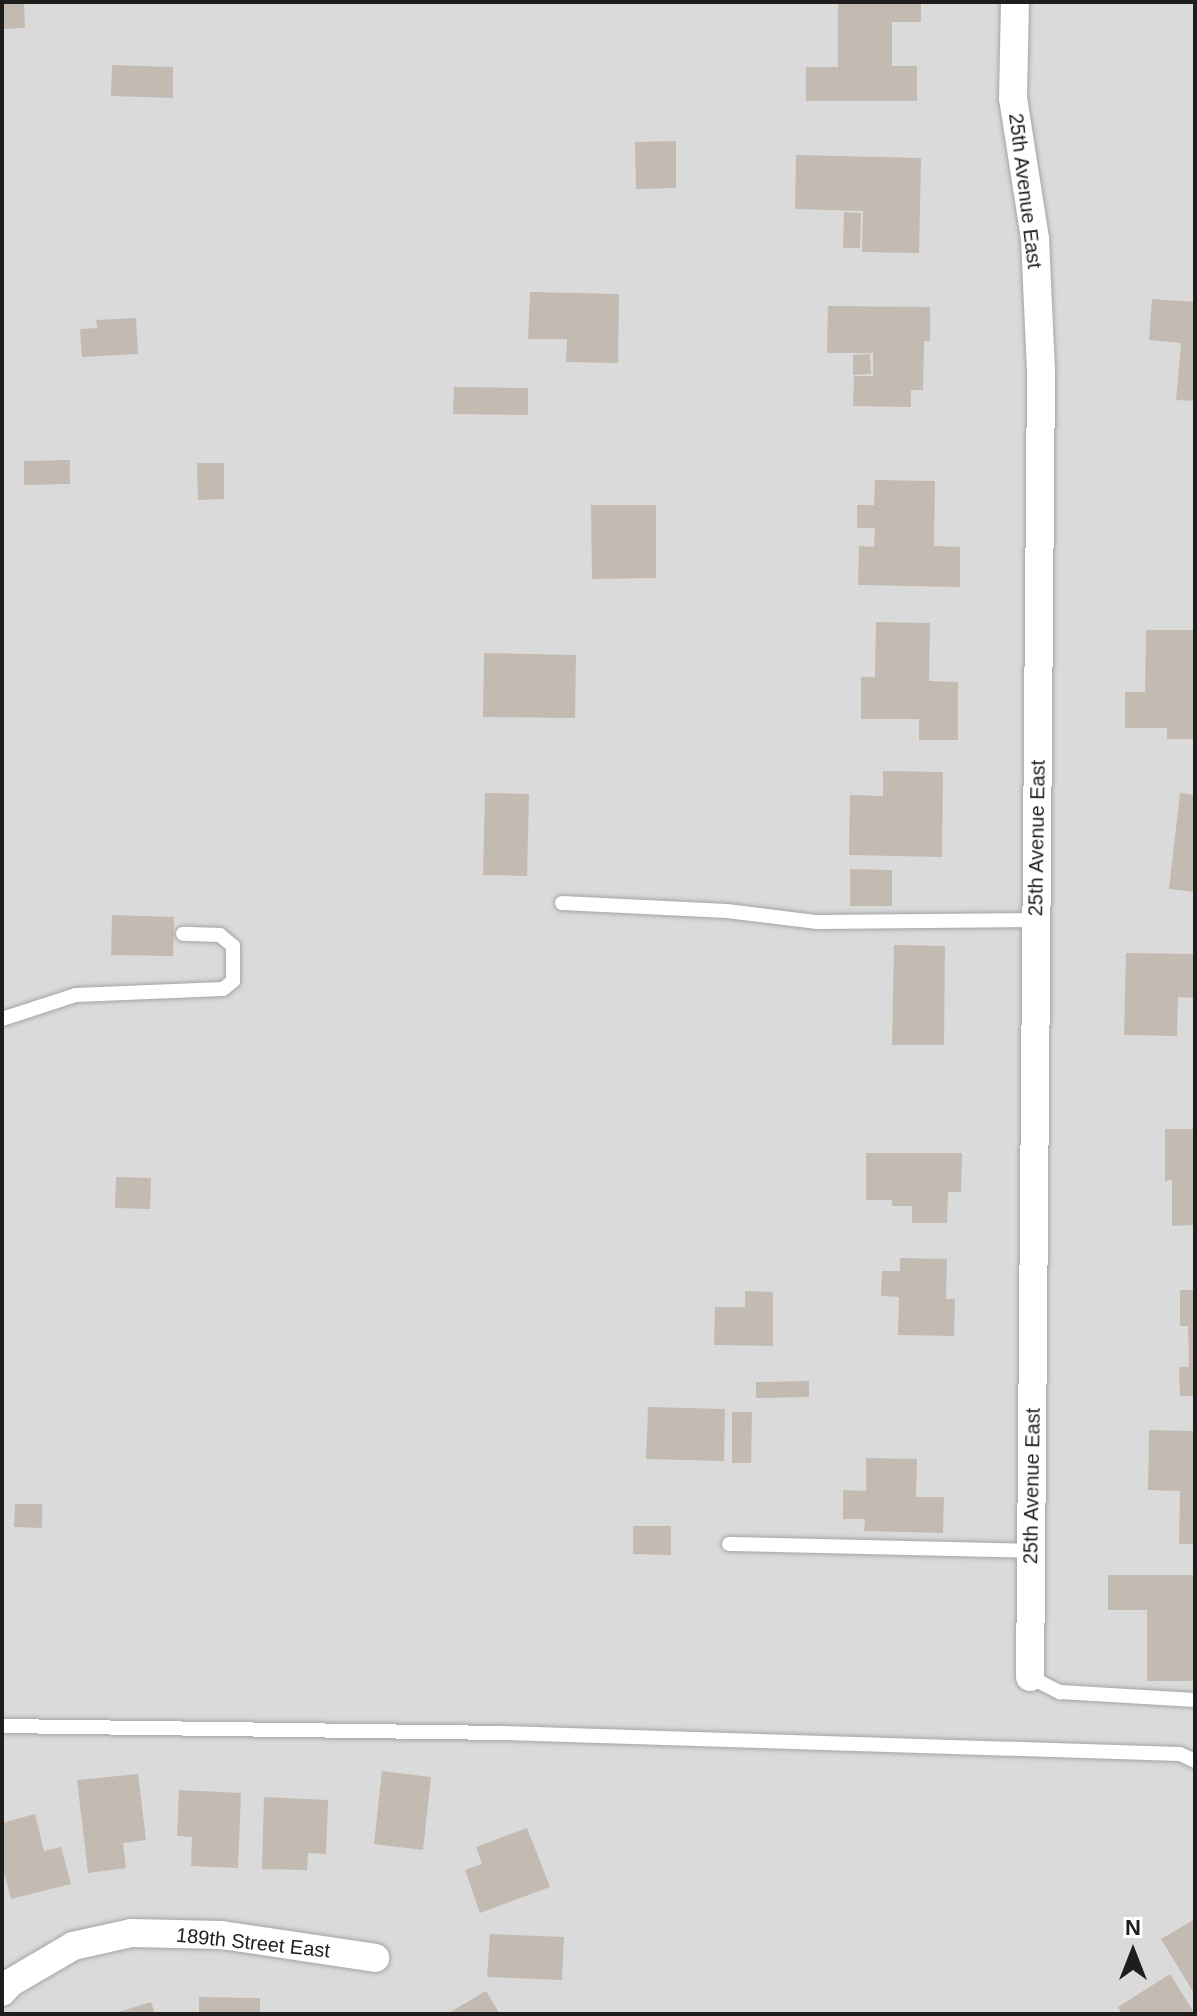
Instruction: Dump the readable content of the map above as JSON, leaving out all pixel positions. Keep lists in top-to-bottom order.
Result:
{
  "streets": {
    "street": ["25th Avenue East", "189th Street East"]
  },
  "north": "top"
}
